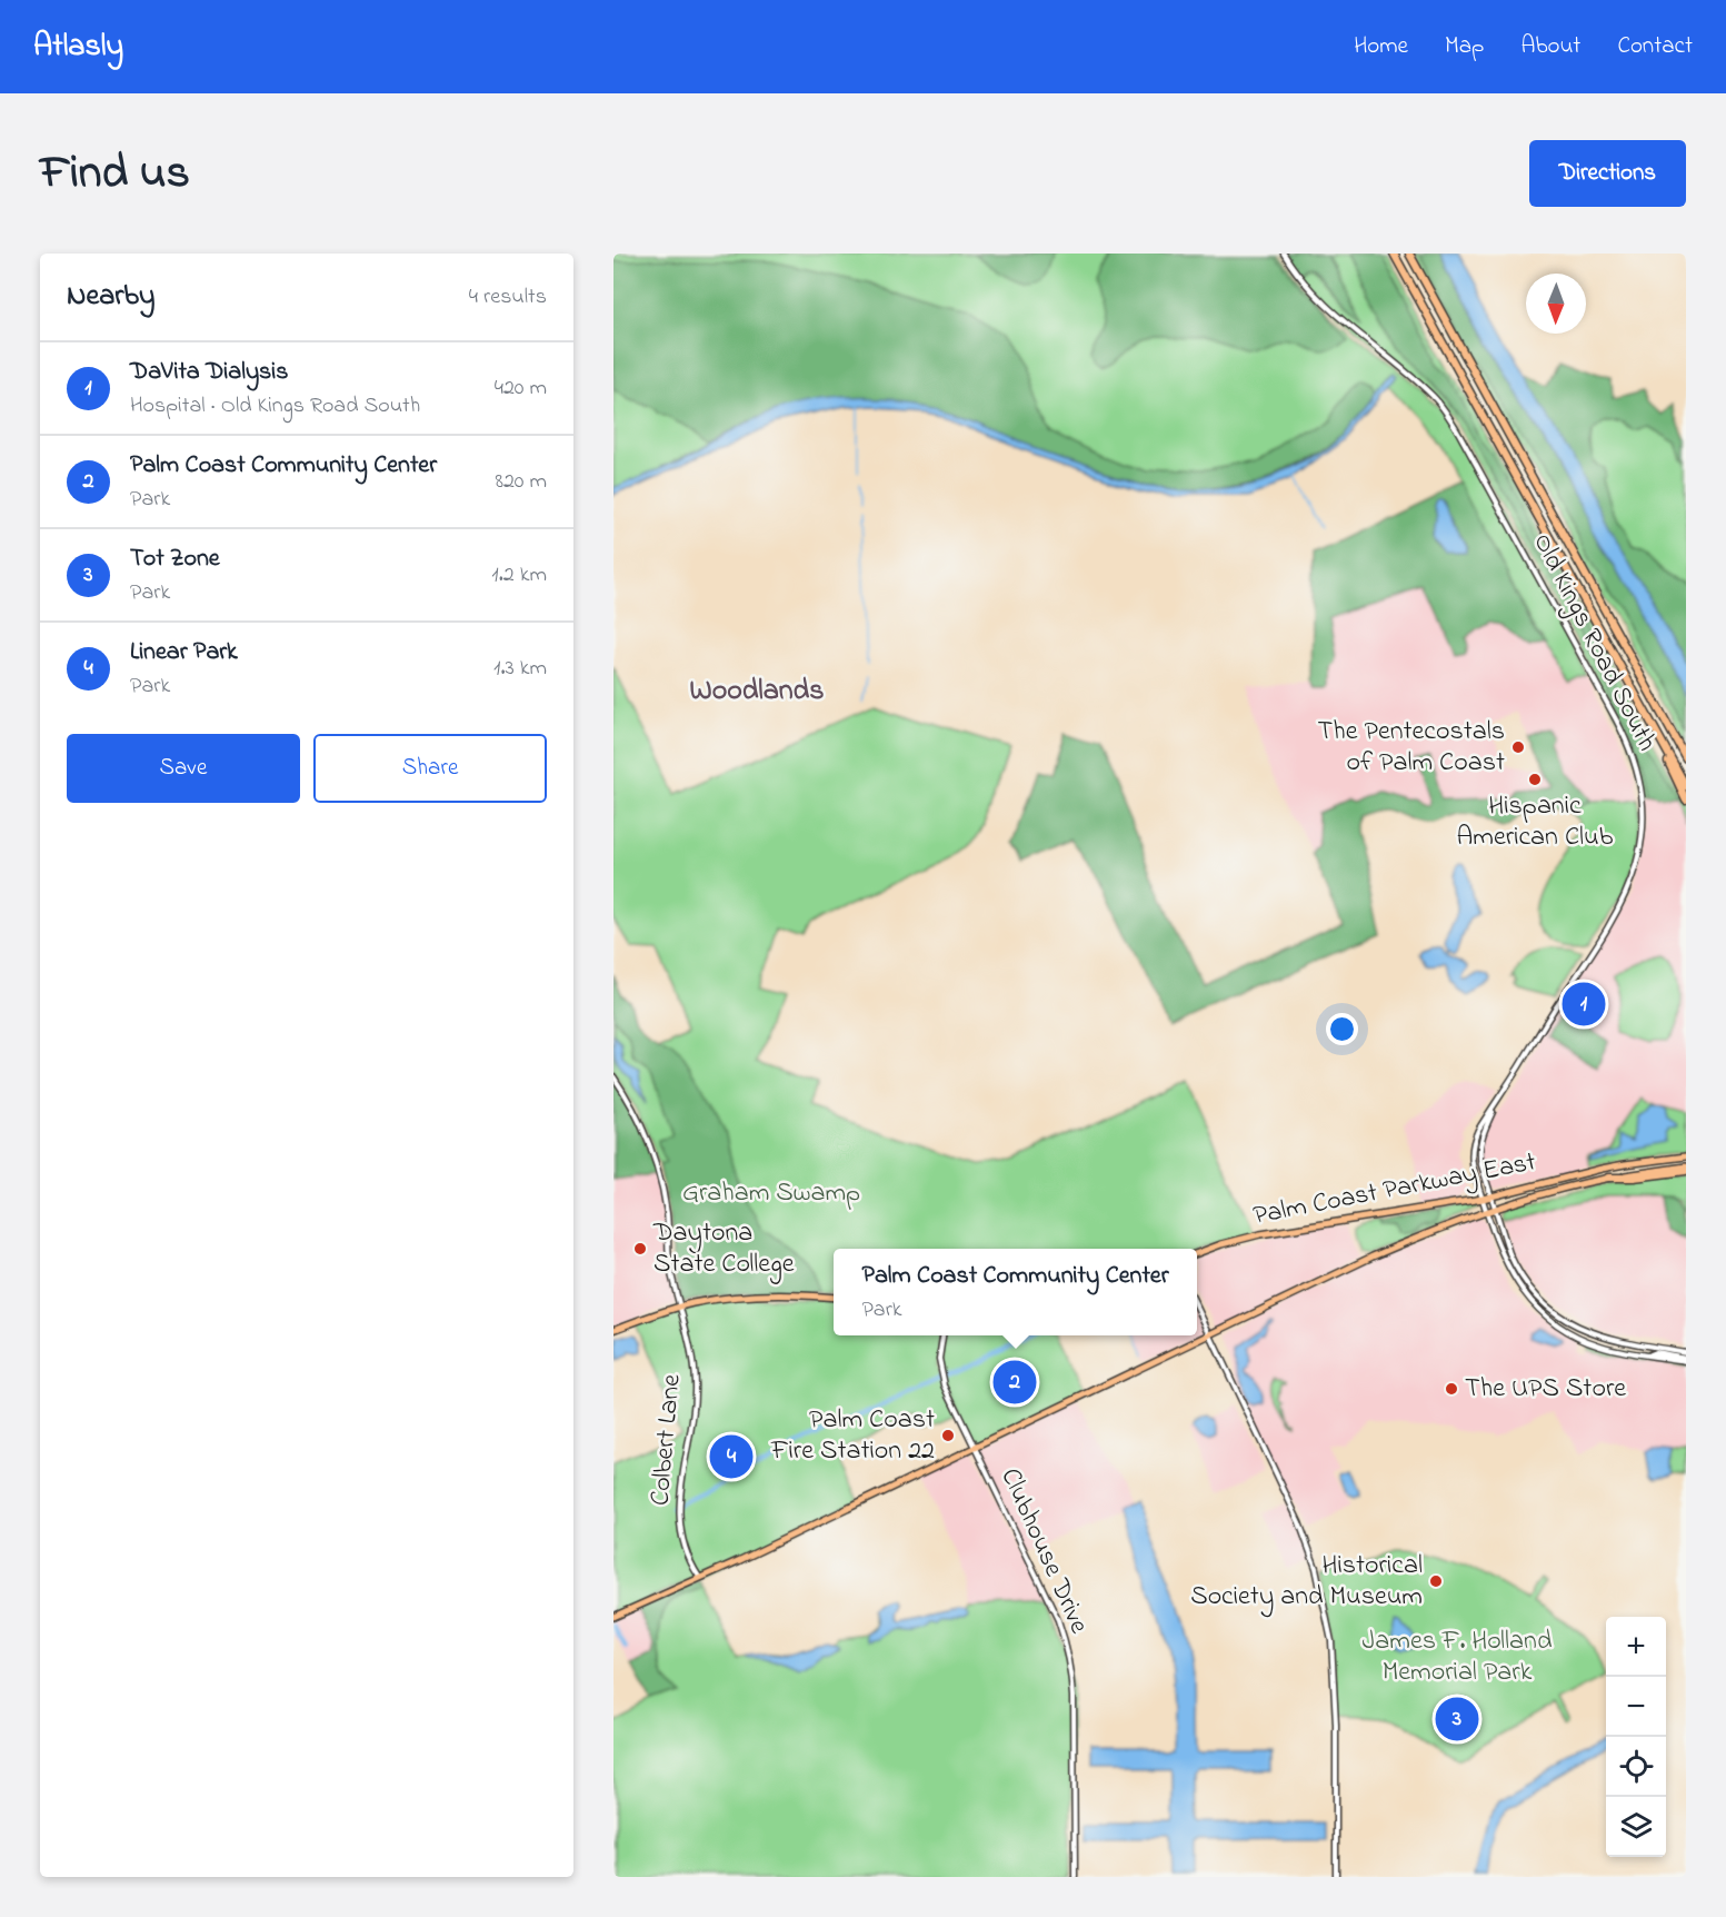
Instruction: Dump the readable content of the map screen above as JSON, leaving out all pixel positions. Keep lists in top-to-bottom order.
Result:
{
  "streets": {
    "main road": ["Palm Coast Parkway East"],
    "street": ["Old Kings Road South", "Colbert Lane", "Clubhouse Drive"]
  },
  "districts": ["Woodlands"],
  "parks": ["Graham Swamp", "James F. Holland Memorial Park"],
  "places": [
    "The Pentecostals of Palm Coast",
    "Hispanic American Club",
    "Daytona State College",
    "The UPS Store",
    "Palm Coast Fire Station 22",
    "Historical Society and Museum"
  ],
  "north": "bottom",
  "page": {
    "header": "Atlasly",
    "nav": [
      "Home",
      "Map",
      "About",
      "Contact"
    ],
    "title": "Find us",
    "buttons": [
      "Directions",
      ["Save", "Share"]
    ],
    "heading": ["Nearby", "4 results"],
    "list": [
      {
        "mark": "1",
        "name": "DaVita Dialysis",
        "note": "Hospital · Old Kings Road South",
        "value": "420 m"
      },
      {
        "mark": "2",
        "name": "Palm Coast Community Center",
        "note": "Park",
        "value": "820 m"
      },
      {
        "mark": "3",
        "name": "Tot Zone",
        "note": "Park",
        "value": "1.2 km"
      },
      {
        "mark": "4",
        "name": "Linear Park",
        "note": "Park",
        "value": "1.3 km"
      }
    ],
    "pins": [
      "1",
      "2",
      "4",
      "3"
    ],
    "popup": ["Palm Coast Community Center", "Park"],
    "map_buttons": ["+", "−"]
  }
}
